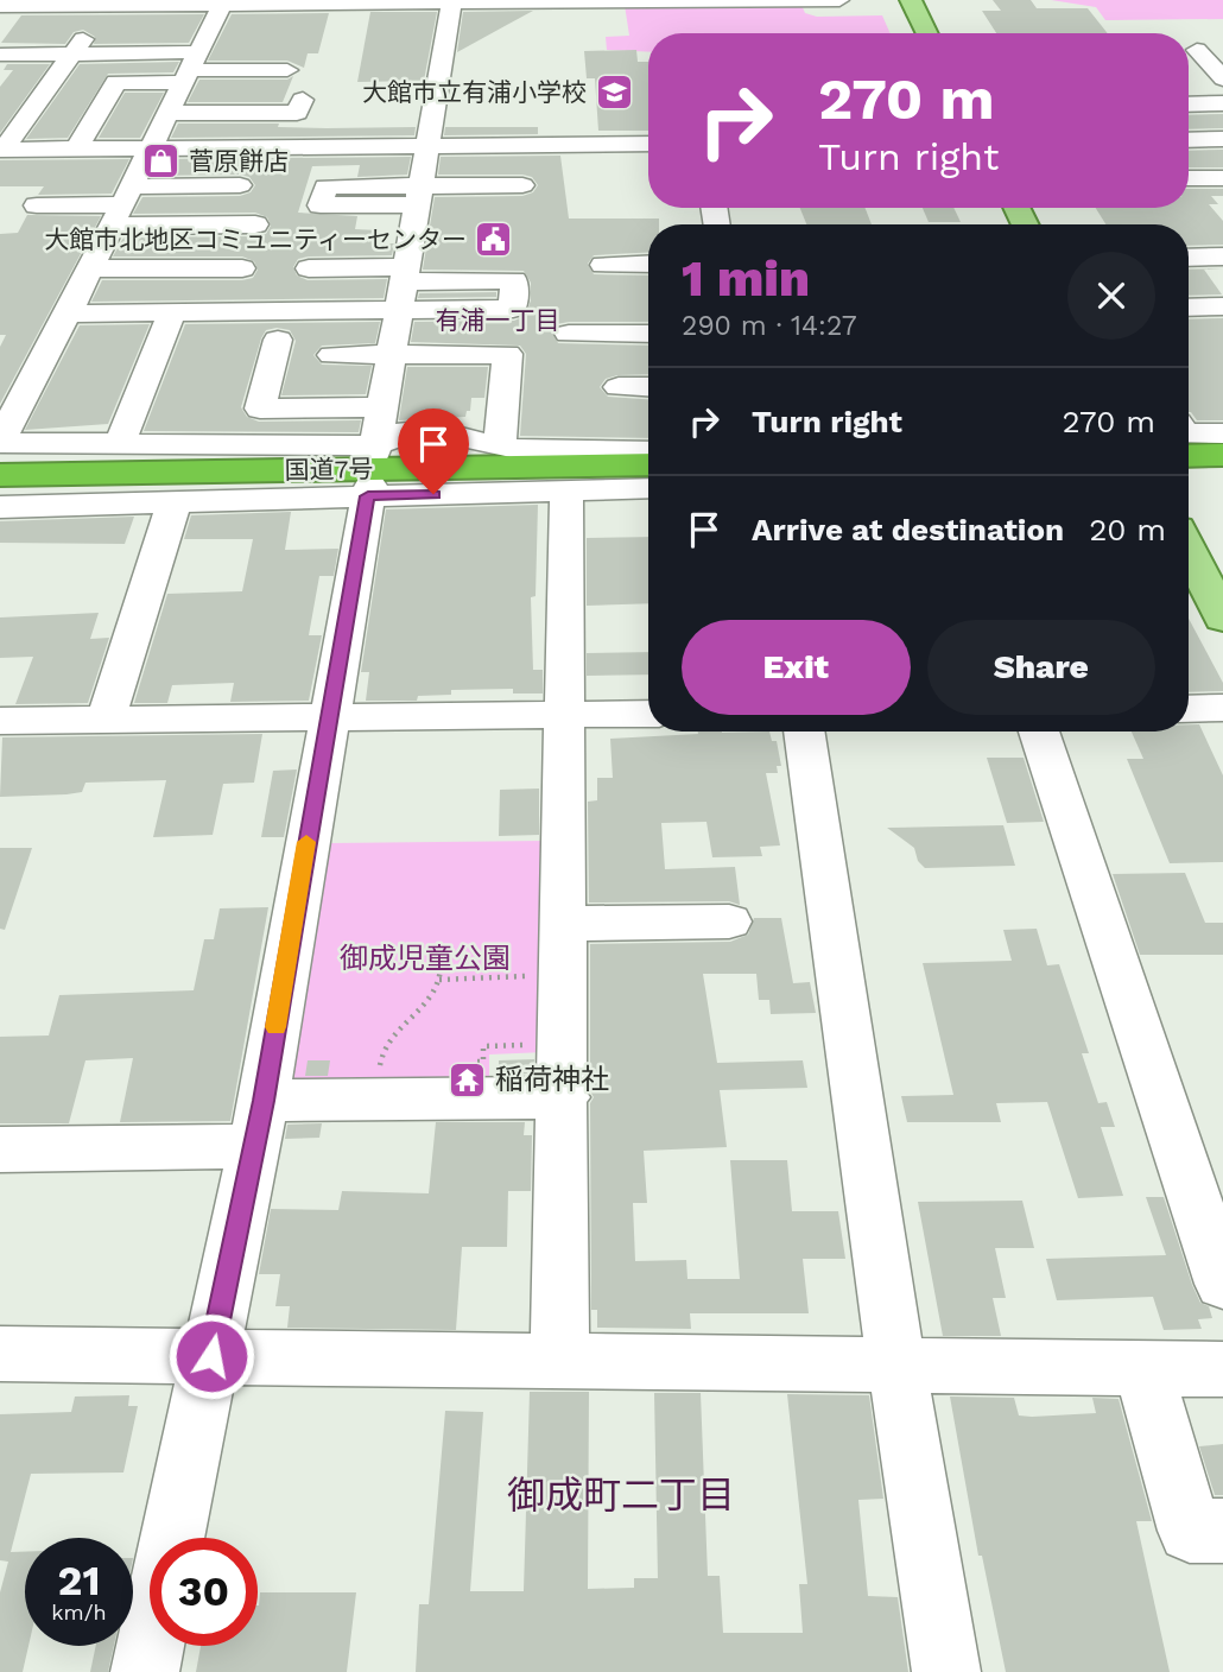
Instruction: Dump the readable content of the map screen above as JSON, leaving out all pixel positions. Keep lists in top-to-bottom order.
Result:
{
  "streets": {
    "highway": ["国道7号"]
  },
  "districts": ["有浦一丁目", "御成町二丁目"],
  "parks": ["御成児童公園"],
  "places": {
    "school or university": ["大館市立有浦小学校"],
    "shop": ["菅原餅店"],
    "public building": ["大館市北地区コミュニティーセンター"],
    "temple": ["稲荷神社"]
  },
  "page": {
    "turn": ["270 m", "Turn right"],
    "heading": ["1 min", "290 m · 14:27"],
    "list": [
      {
        "name": "Turn right",
        "value": "270 m"
      },
      {
        "name": "Arrive at destination",
        "value": "20 m"
      }
    ],
    "buttons": ["Exit", "Share"],
    "speed": "21 km/h",
    "limit": "30"
  }
}
